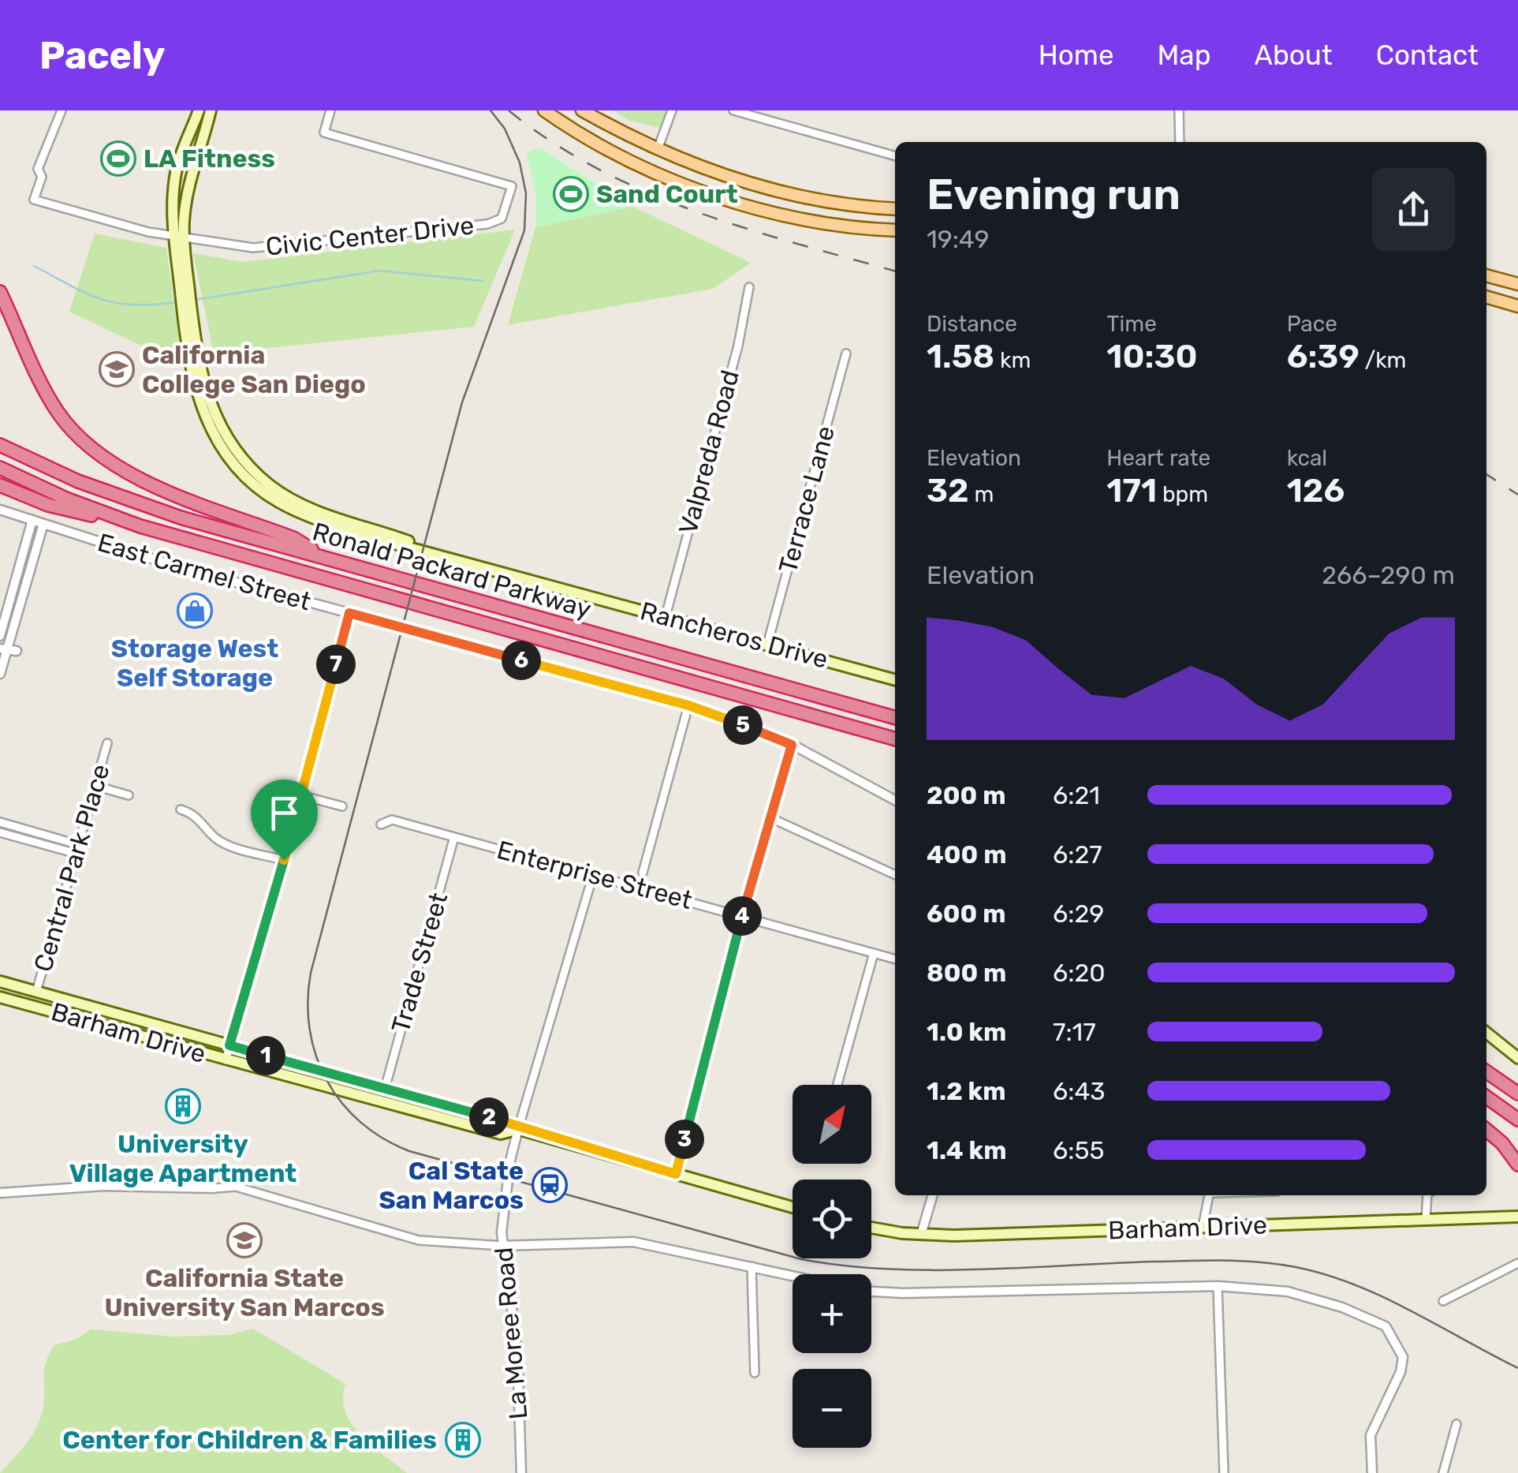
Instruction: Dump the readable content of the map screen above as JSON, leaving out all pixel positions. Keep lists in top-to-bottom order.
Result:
{
  "streets": {
    "highway": ["Ronald Packard Parkway"],
    "main road": ["Rancheros Drive", "Barham Drive"],
    "street": [
      "Civic Center Drive",
      "Valpreda Road",
      "Terrace Lane",
      "East Carmel Street",
      "Central Park Place",
      "Enterprise Street",
      "Trade Street",
      "La Moree Road"
    ]
  },
  "crossings": [
    ["Civic Center Drive", "Rancheros Drive"],
    ["Valpreda Road", "Rancheros Drive"],
    ["Terrace Lane", "Rancheros Drive"],
    ["Central Park Place", "Barham Drive"],
    ["Enterprise Street", "Trade Street"],
    ["Enterprise Street", "La Moree Road"],
    ["Trade Street", "Barham Drive"],
    ["Barham Drive", "La Moree Road"]
  ],
  "places": {
    "sports": ["LA Fitness", "Sand Court"],
    "school or university": ["California College San Diego", "California State University San Marcos"],
    "shop": ["Storage West Self Storage"],
    "building": ["University Village Apartment", "Center for Children & Families"],
    "station": ["Cal State San Marcos"]
  },
  "north": "top right",
  "page": {
    "header": "Pacely",
    "nav": [
      "Home",
      "Map",
      "About",
      "Contact"
    ],
    "heading": ["Evening run", "19:49"],
    "stats": [
      ["Distance", "1.58 km"],
      ["Time", "10:30"],
      ["Pace", "6:39 /km"],
      ["Elevation", "32 m"],
      ["Heart rate", "171 bpm"],
      ["kcal", "126"]
    ],
    "chart": ["Elevation", "266–290 m"],
    "pins": [
      "6",
      "7",
      "5",
      "4",
      "1",
      "2",
      "3"
    ],
    "list": [
      {
        "name": "200 m",
        "note": "6:21"
      },
      {
        "name": "400 m",
        "note": "6:27"
      },
      {
        "name": "600 m",
        "note": "6:29"
      },
      {
        "name": "800 m",
        "note": "6:20"
      },
      {
        "name": "1.0 km",
        "note": "7:17"
      },
      {
        "name": "1.2 km",
        "note": "6:43"
      },
      {
        "name": "1.4 km",
        "note": "6:55"
      }
    ],
    "map_buttons": ["+", "−"]
  }
}
